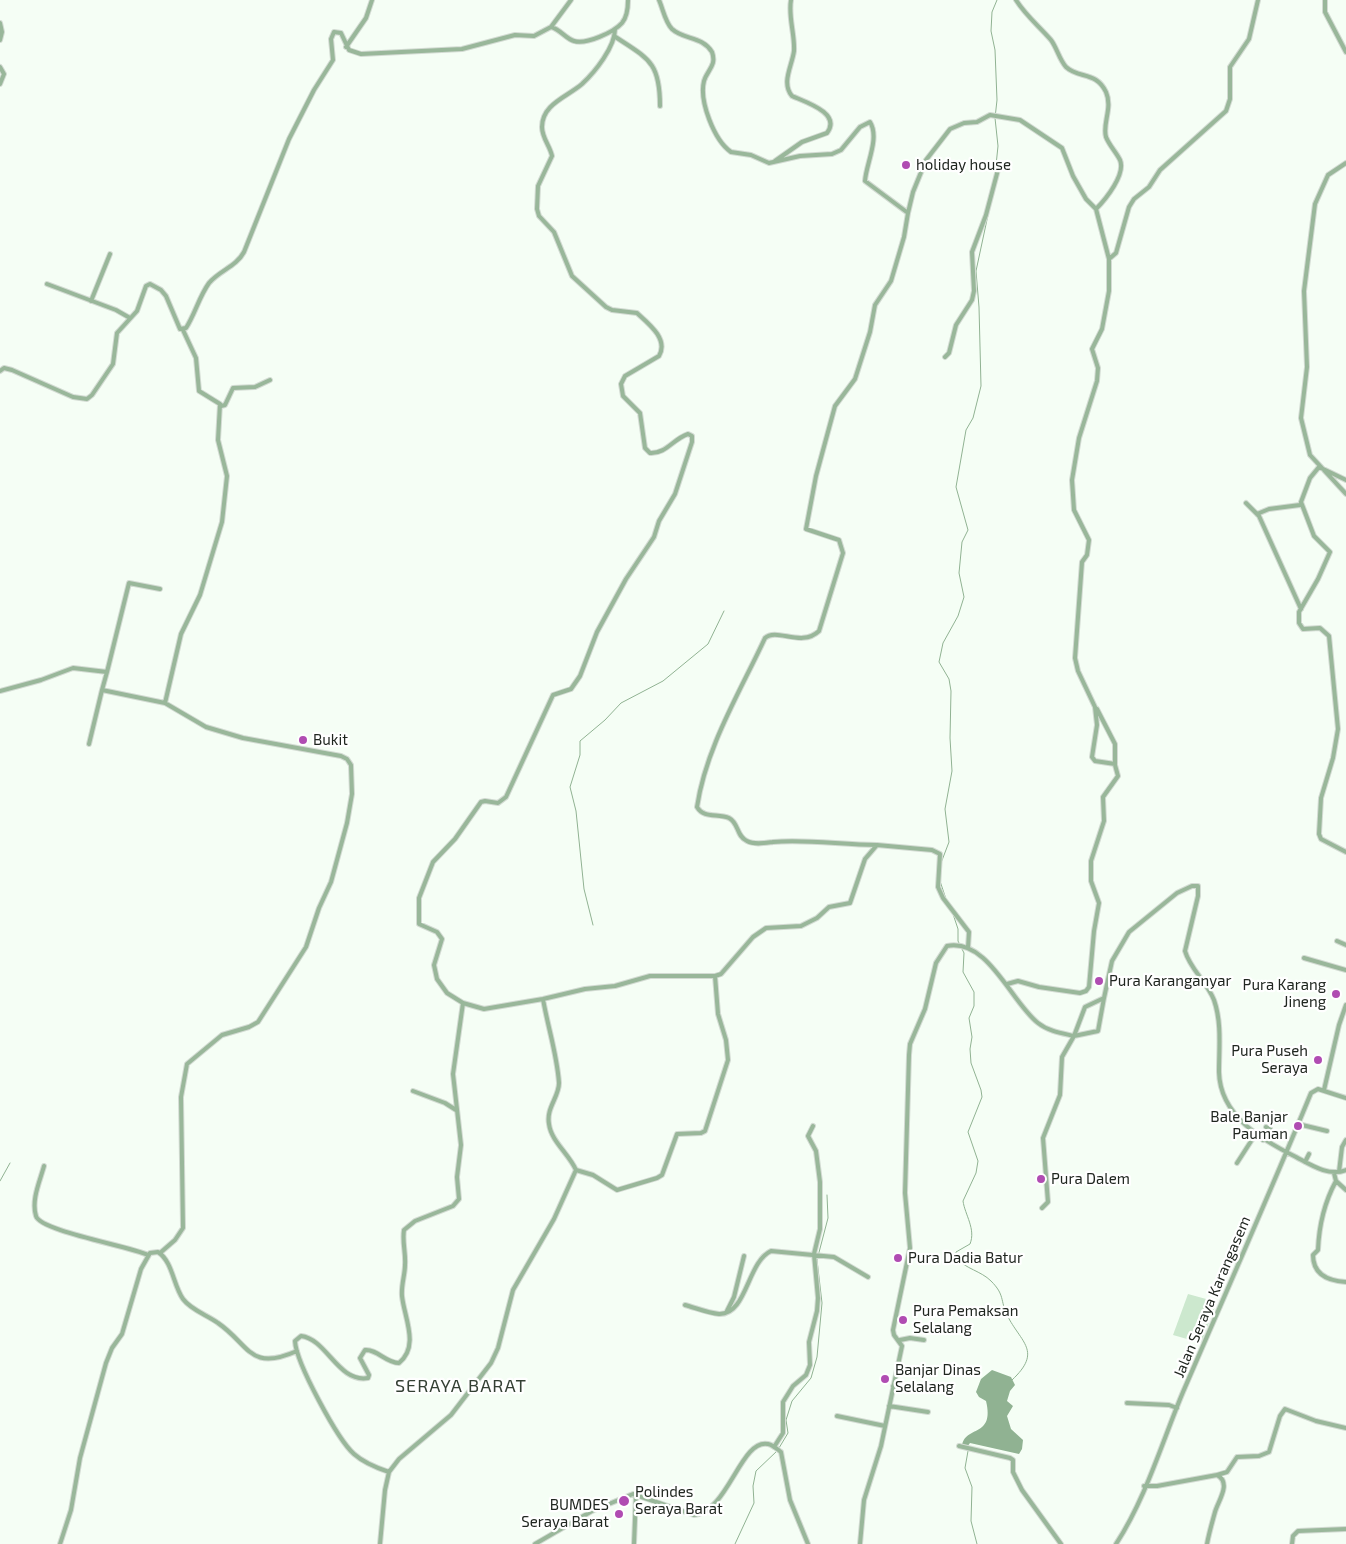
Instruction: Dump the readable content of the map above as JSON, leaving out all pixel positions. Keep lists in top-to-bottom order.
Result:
{
  "streets": {
    "street": ["Jalan Seraya Karangasem"]
  },
  "districts": ["SERAYA BARAT"],
  "places": [
    "holiday house",
    "Bukit",
    "Pura Karanganyar",
    "Pura Karang Jineng",
    "Pura Puseh Seraya",
    "Bale Banjar Pauman",
    "Pura Dalem",
    "Pura Dadia Batur",
    "Pura Pemaksan Selalang",
    "Banjar Dinas Selalang",
    "Polindes Seraya Barat",
    "BUMDES Seraya Barat"
  ]
}
